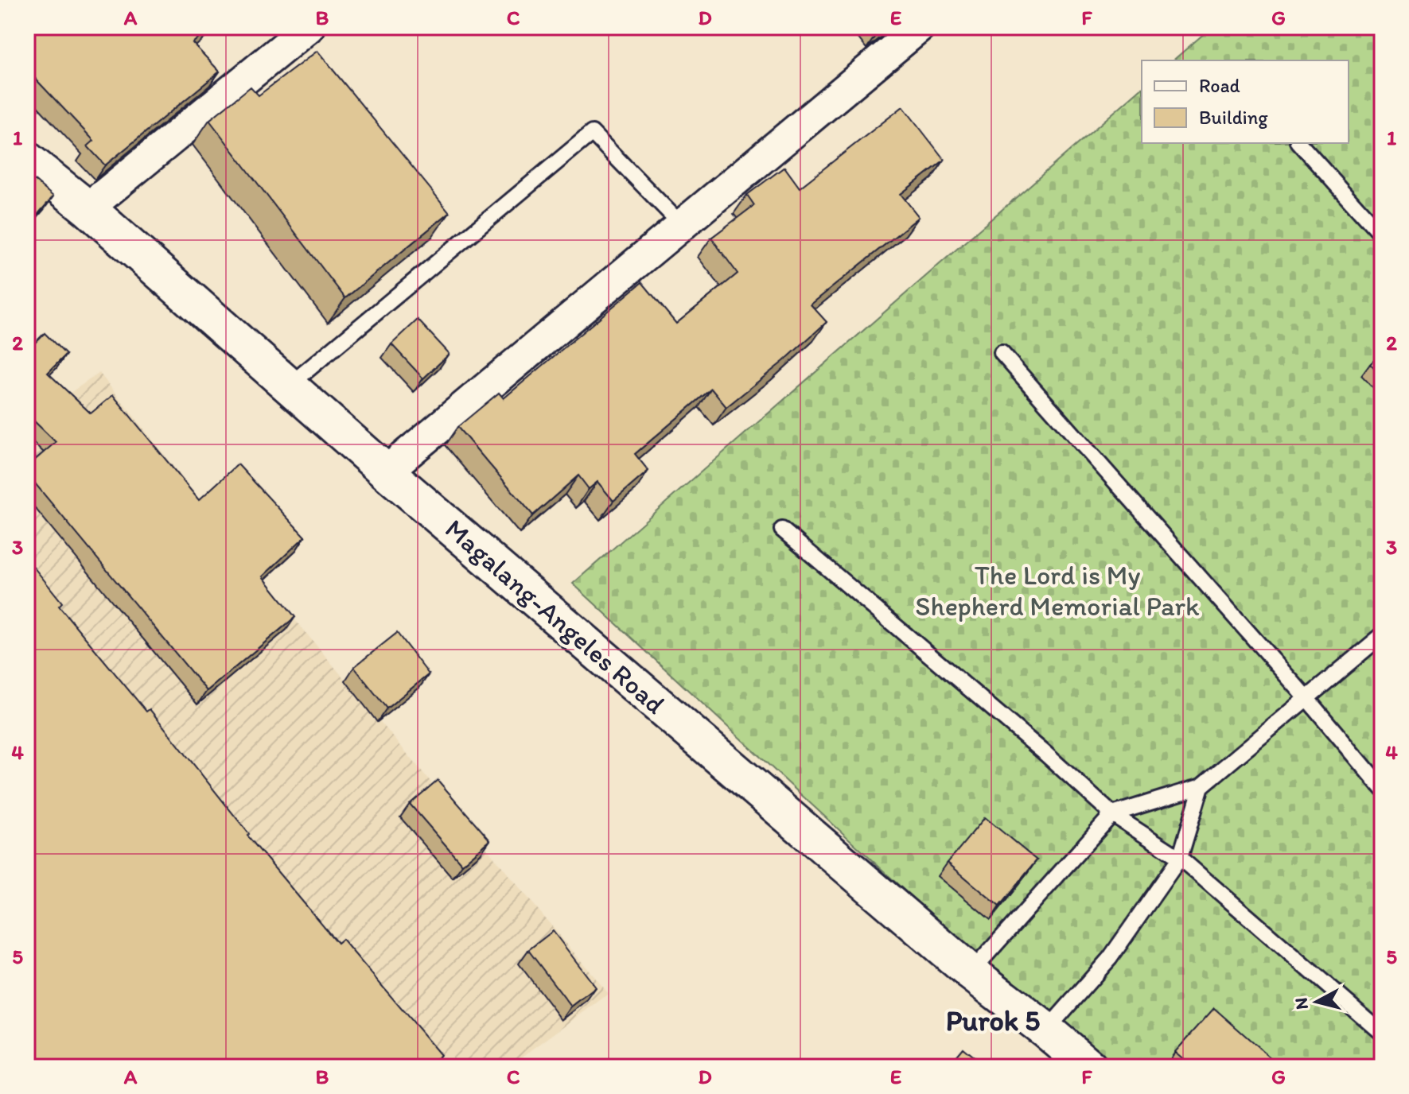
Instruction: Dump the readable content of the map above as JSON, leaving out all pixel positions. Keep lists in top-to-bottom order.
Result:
{
  "streets": {
    "main road": ["Magalang-Angeles Road"]
  },
  "districts": ["Purok 5"],
  "parks": ["The Lord is My Shepherd Memorial Park"],
  "legend": ["Road", "Building"],
  "north": "left",
  "grid": {
    "columns": [
      "A",
      "B",
      "C",
      "D",
      "E",
      "F",
      "G"
    ],
    "rows": [
      "1",
      "2",
      "3",
      "4",
      "5"
    ]
  }
}
